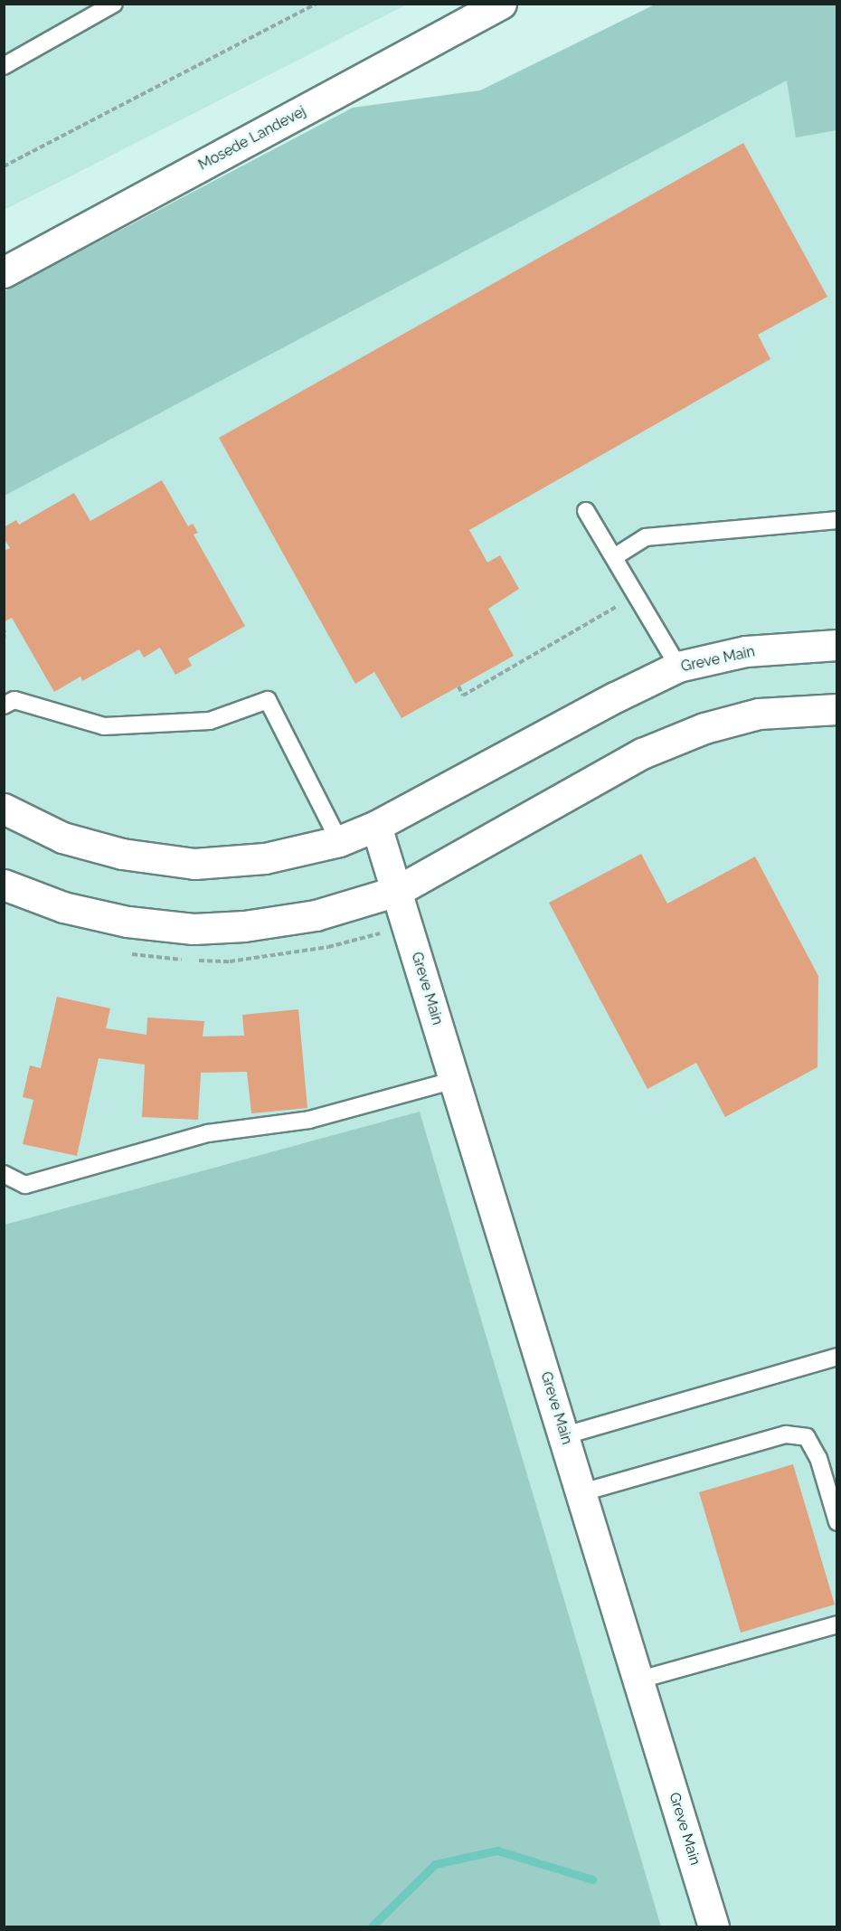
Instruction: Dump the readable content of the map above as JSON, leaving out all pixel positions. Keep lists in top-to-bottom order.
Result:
{
  "streets": {
    "street": ["Mosede Landevej", "Greve Main"]
  }
}
